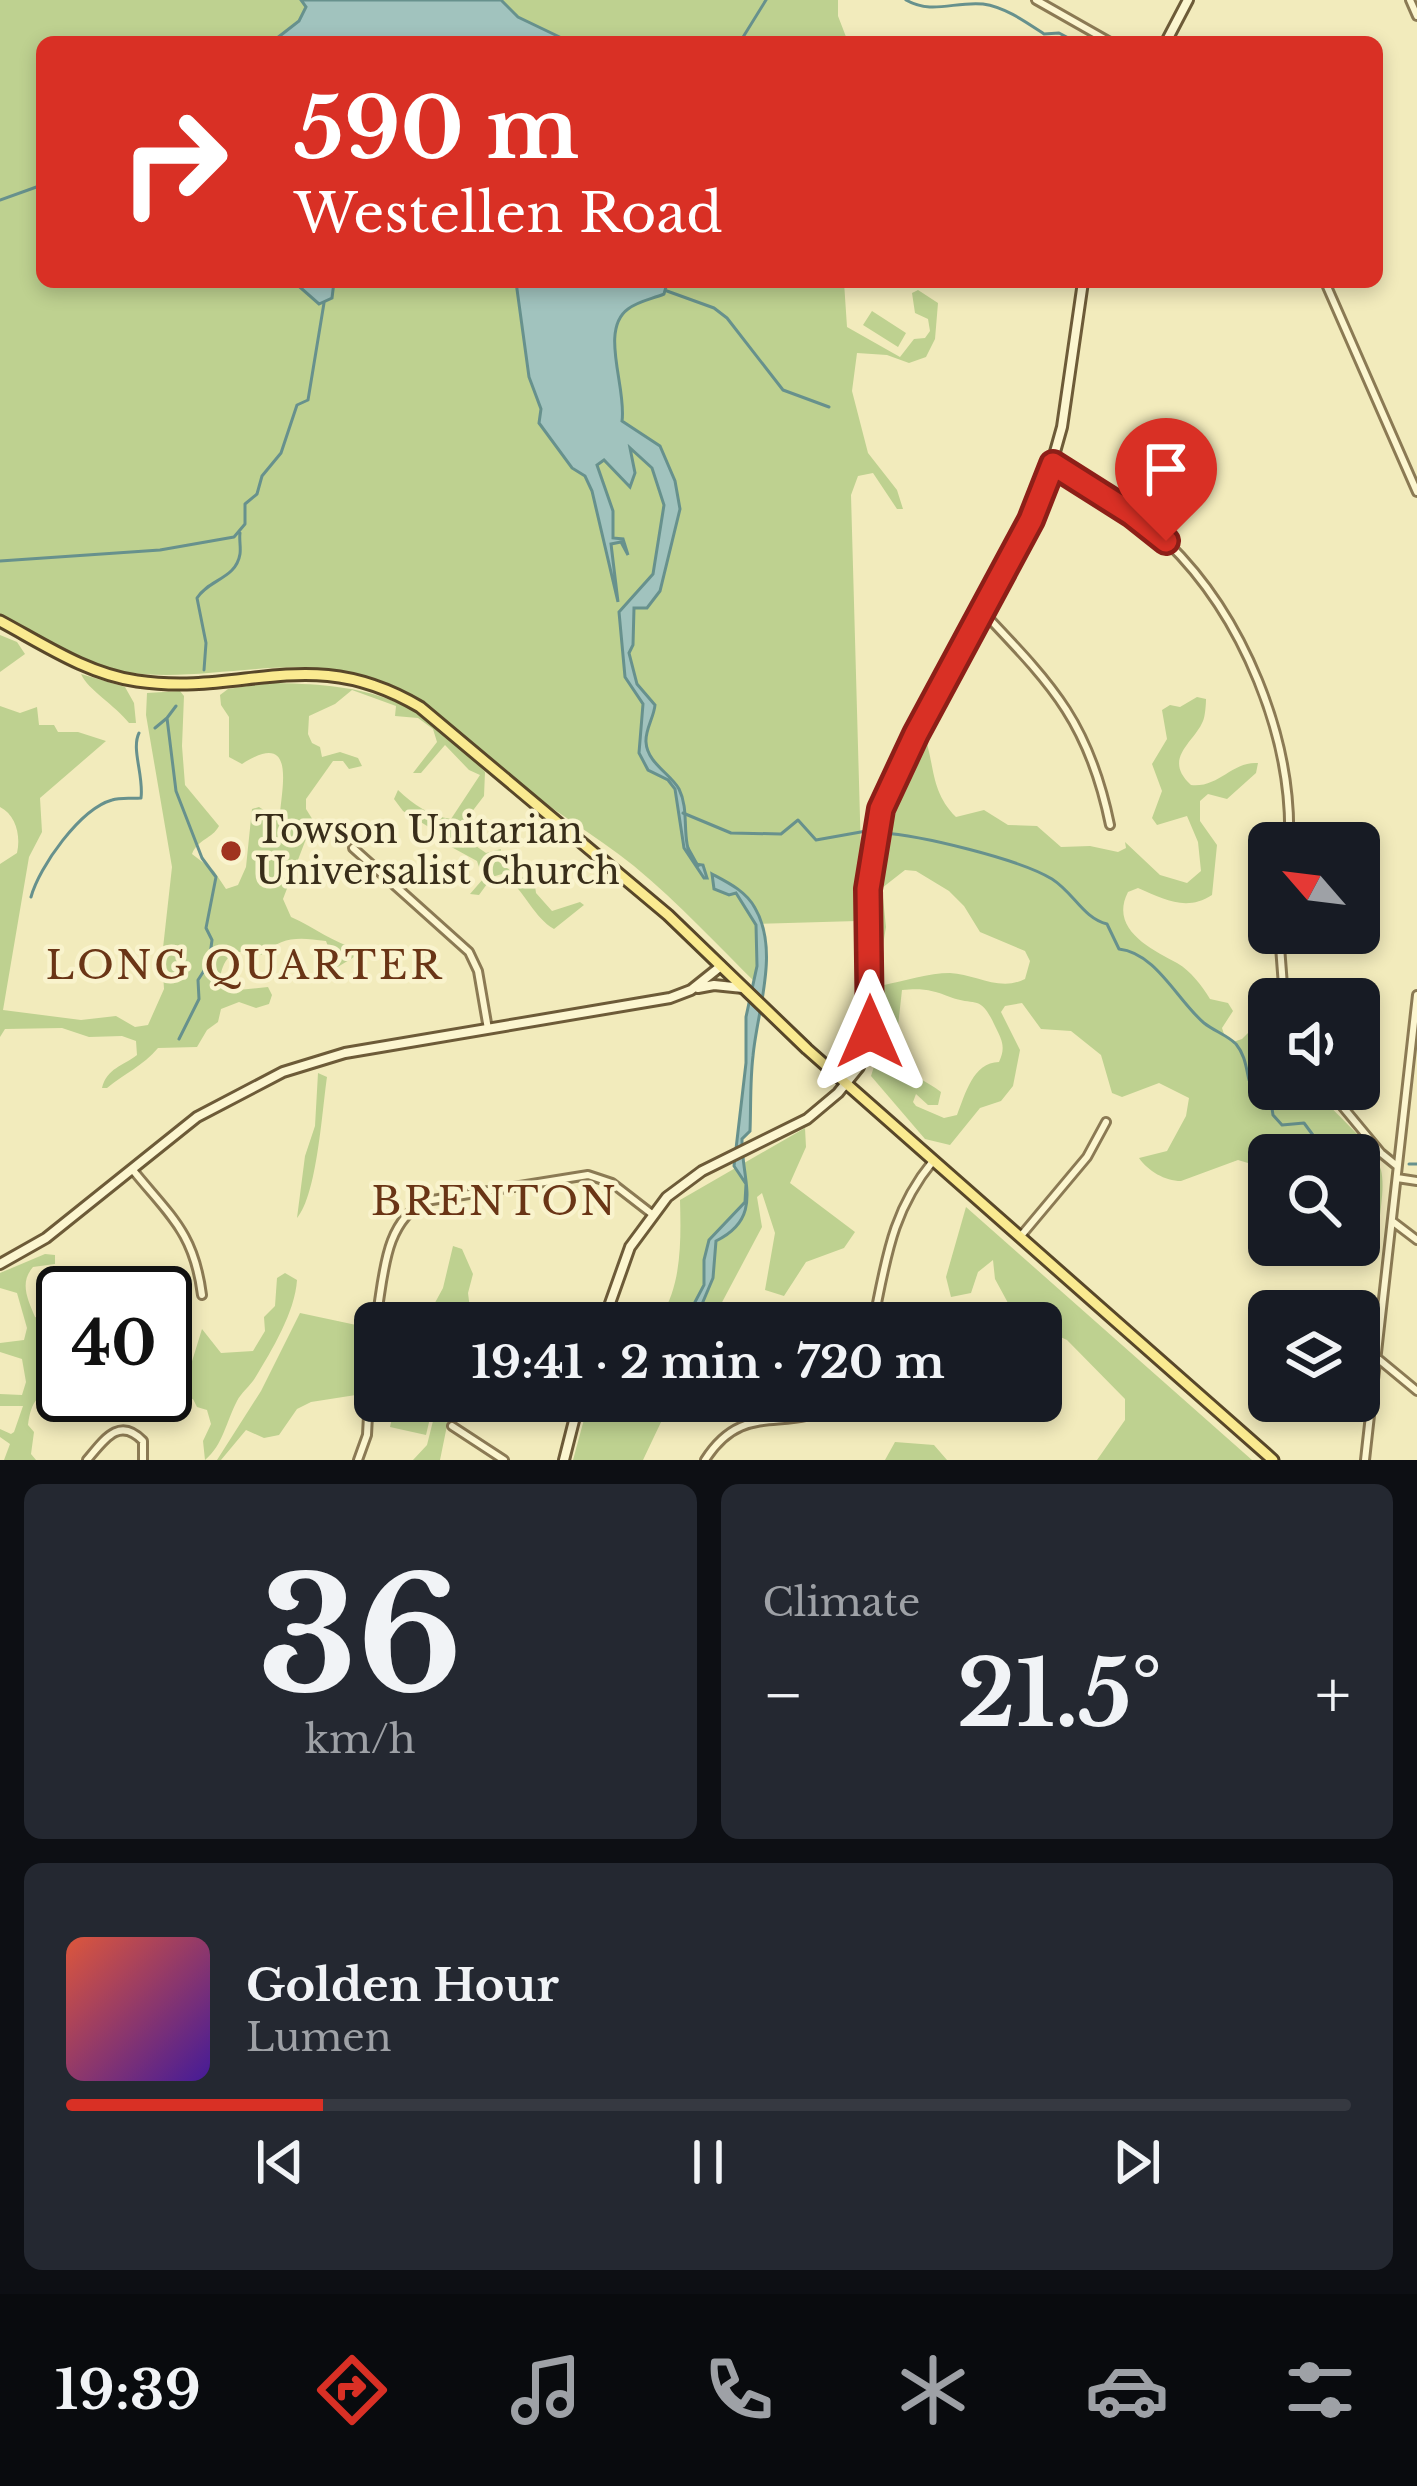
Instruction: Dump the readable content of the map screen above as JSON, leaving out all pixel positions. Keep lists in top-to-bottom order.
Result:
{
  "districts": ["LONG QUARTER", "BRENTON"],
  "places": ["Towson Unitarian Universalist Church"],
  "north": "top left",
  "page": {
    "turn": ["590 m", "Westellen Road"],
    "limit": "40",
    "trip": "19:41 · 2 min · 720 m",
    "tile": [
      ["36", "km/h"],
      "Climate"
    ],
    "heat": ["−", "21.5°", "+"],
    "song": ["Golden Hour", "Lumen"],
    "tabs": "19:39"
  }
}
